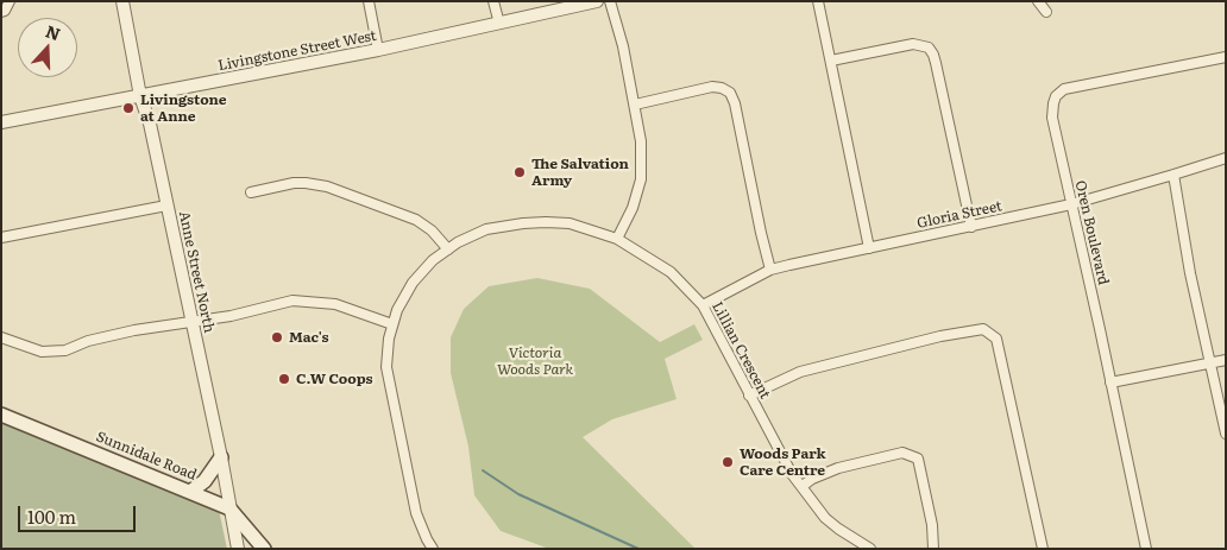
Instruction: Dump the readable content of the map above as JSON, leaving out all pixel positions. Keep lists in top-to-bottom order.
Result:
{
  "streets": {
    "main road": ["Sunnidale Road"],
    "street": [
      "Livingstone Street West",
      "Gloria Street",
      "Oren Boulevard",
      "Anne Street North",
      "Lillian Crescent"
    ]
  },
  "crossings": [
    ["Livingstone Street West", "Anne Street North"],
    ["Gloria Street", "Oren Boulevard"],
    ["Gloria Street", "Lillian Crescent"],
    ["Anne Street North", "Sunnidale Road"]
  ],
  "parks": ["Victoria Woods Park"],
  "places": [
    "Livingstone at Anne",
    "The Salvation Army",
    "Mac's",
    "C.W Coops",
    "Woods Park Care Centre"
  ],
  "scale_bar": "100 m",
  "north": "top"
}
